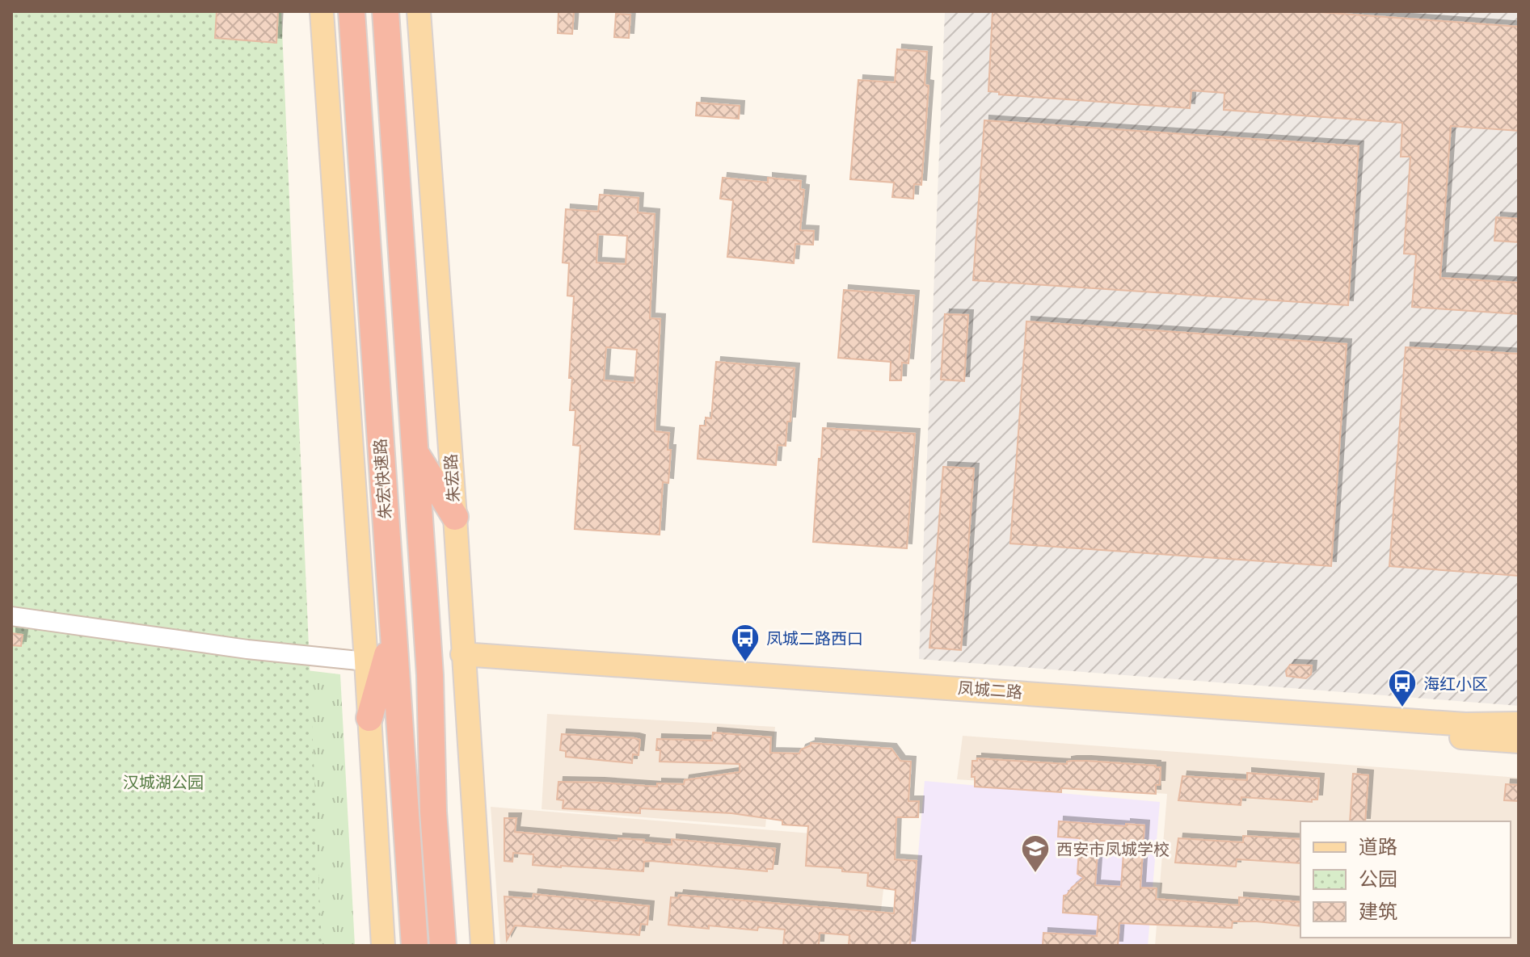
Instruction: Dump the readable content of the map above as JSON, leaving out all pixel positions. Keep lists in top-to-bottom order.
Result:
{
  "streets": {
    "highway": ["朱宏快速路"],
    "main road": ["朱宏路", "凤城二路"]
  },
  "crossings": [
    ["朱宏路", "凤城二路"]
  ],
  "parks": ["汉城湖公园"],
  "places": {
    "bus stop": ["凤城二路西口", "海红小区"],
    "school or university": ["西安市凤城学校"]
  },
  "legend": ["道路", "公园", "建筑"]
}
